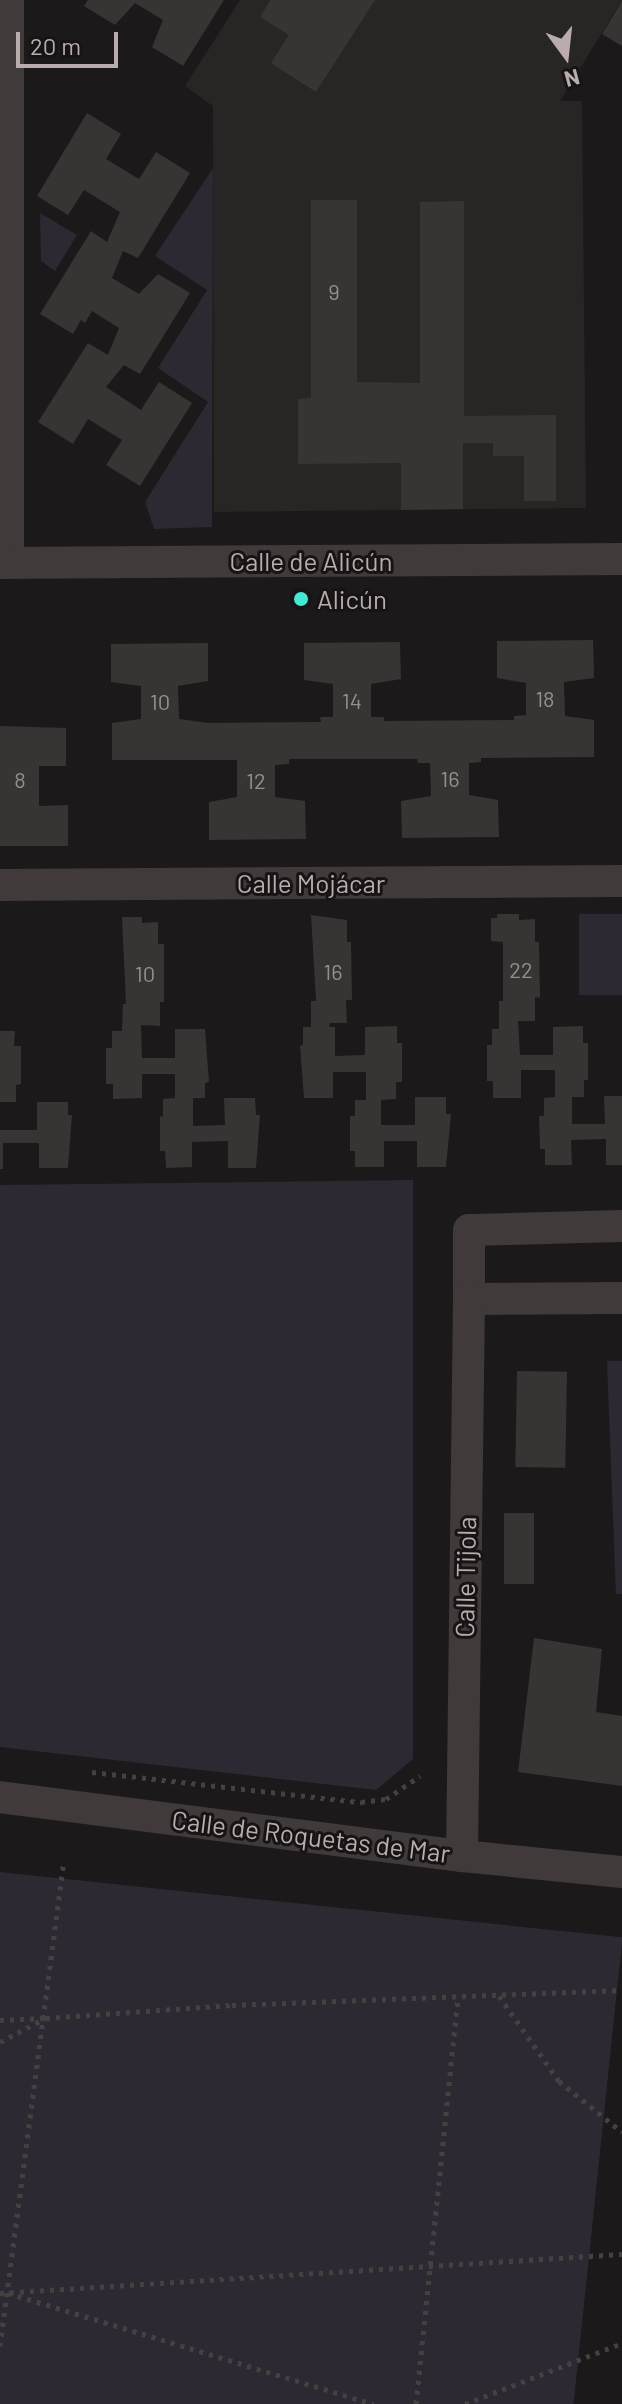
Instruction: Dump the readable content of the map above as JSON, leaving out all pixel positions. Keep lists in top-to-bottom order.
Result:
{
  "streets": {
    "street": [
      "Calle de Alicún",
      "Calle Mojácar",
      "Calle Tijola",
      "Calle de Roquetas de Mar"
    ]
  },
  "crossings": [
    ["Calle Tijola", "Calle de Roquetas de Mar"]
  ],
  "places": ["Alicún"],
  "house_numbers": [
    "9",
    "18",
    "14",
    "10",
    "16",
    "8",
    "12",
    "22",
    "16",
    "10"
  ],
  "scale_bar": "20 m",
  "north": "bottom"
}
